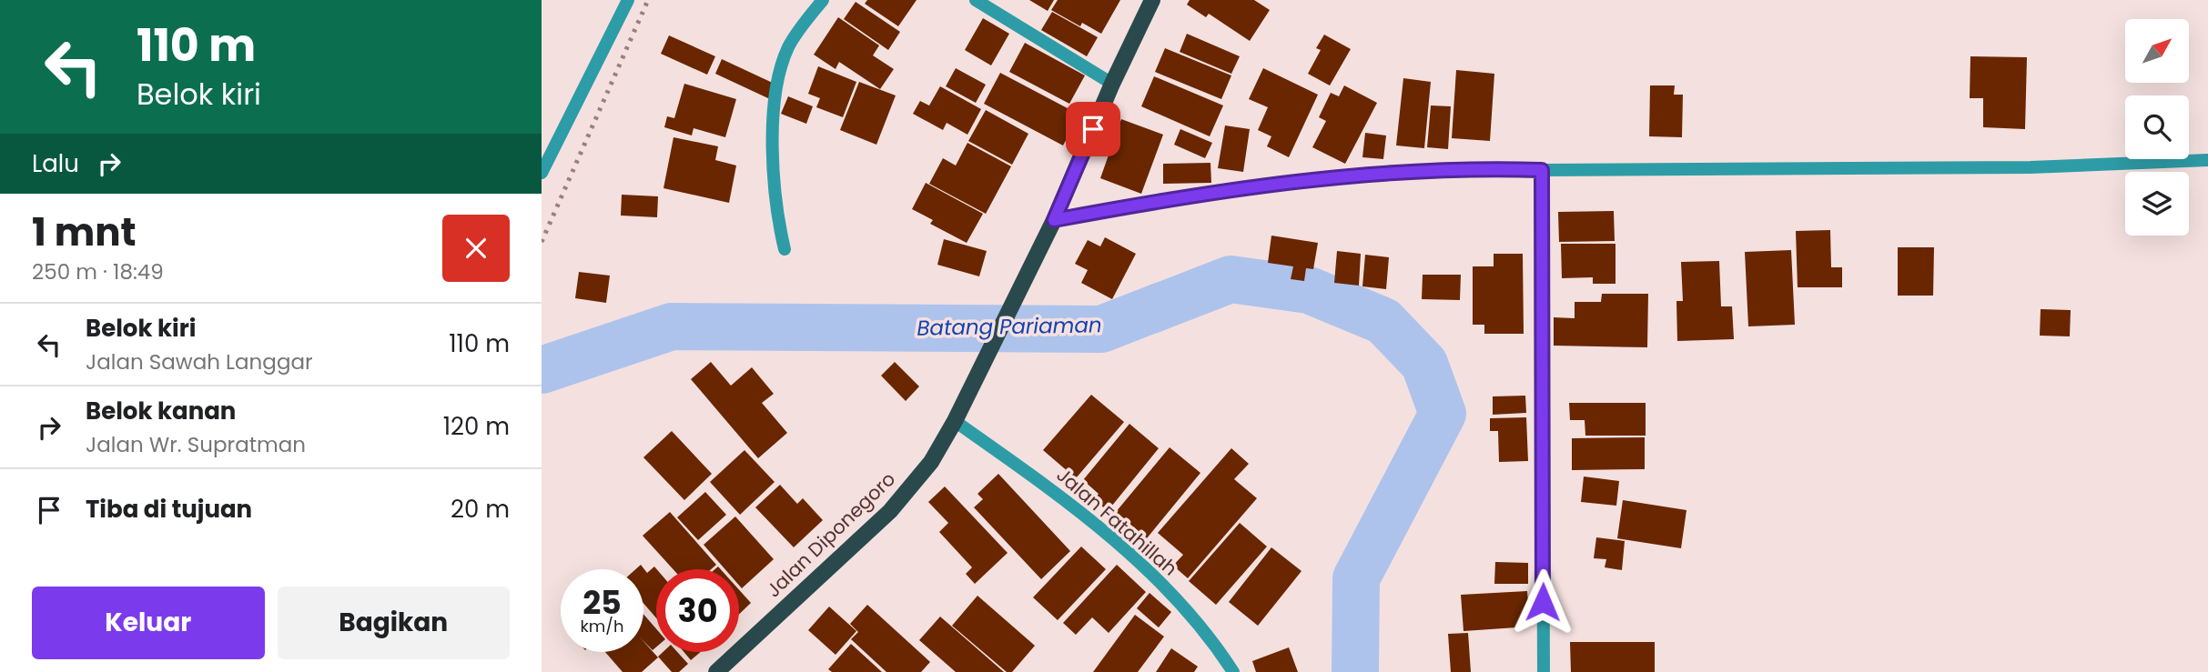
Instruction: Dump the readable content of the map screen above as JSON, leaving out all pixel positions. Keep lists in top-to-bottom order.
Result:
{
  "streets": {
    "main road": ["Jalan Diponegoro"],
    "street": ["Jalan Fatahillah"]
  },
  "crossings": [
    ["Jalan Fatahillah", "Jalan Diponegoro"]
  ],
  "water": ["Batang Pariaman"],
  "north": "top right",
  "page": {
    "turn": ["110 m", "Belok kiri"],
    "then": "Lalu",
    "heading": ["1 mnt", "250 m · 18:49"],
    "list": [
      {
        "name": "Belok kiri",
        "note": "Jalan Sawah Langgar",
        "value": "110 m"
      },
      {
        "name": "Belok kanan",
        "note": "Jalan Wr. Supratman",
        "value": "120 m"
      },
      {
        "name": "Tiba di tujuan",
        "value": "20 m"
      }
    ],
    "speed": "25 km/h",
    "limit": "30",
    "buttons": ["Keluar", "Bagikan"]
  }
}
